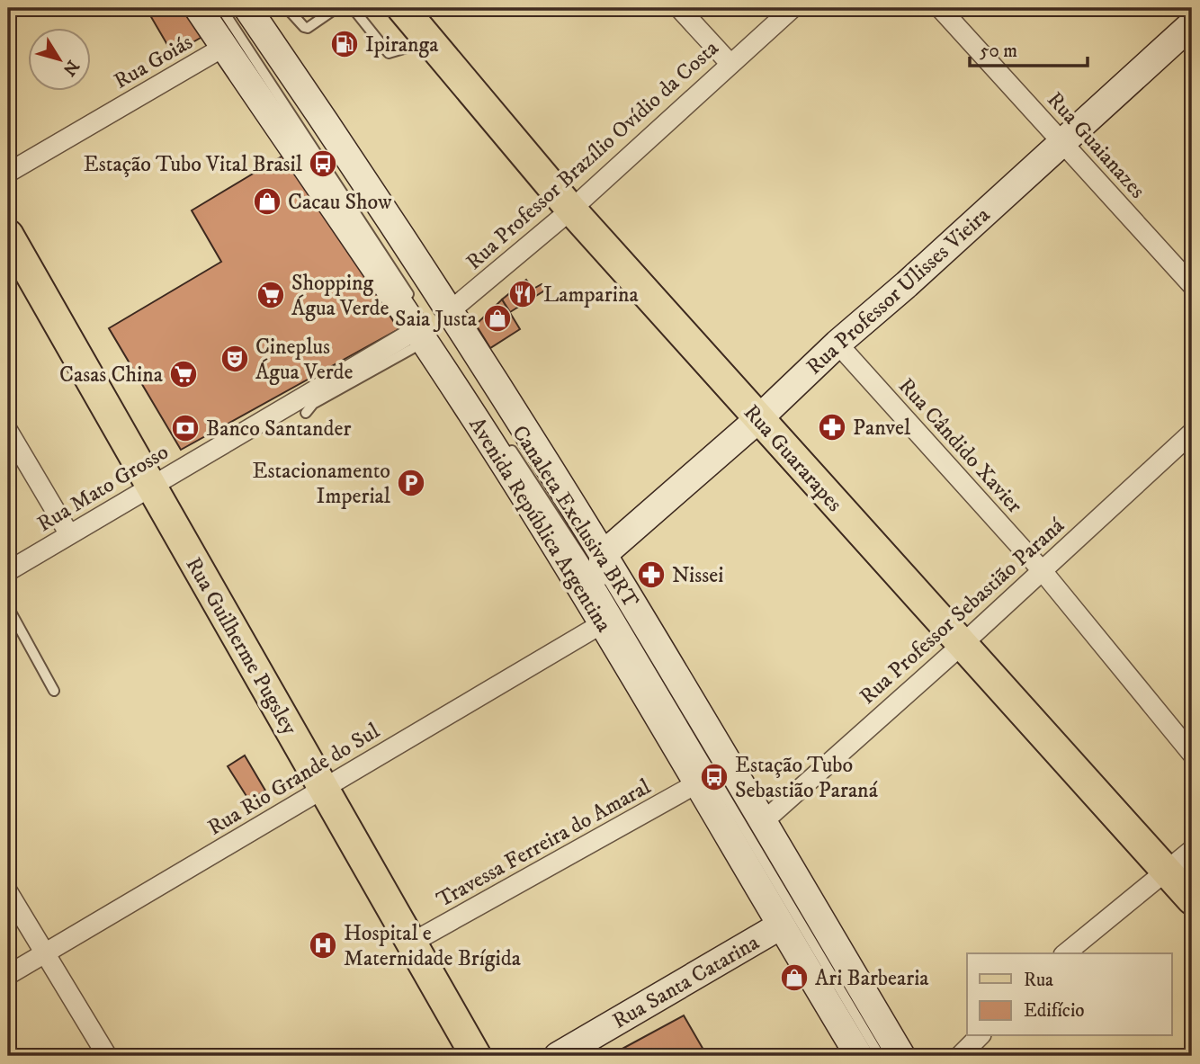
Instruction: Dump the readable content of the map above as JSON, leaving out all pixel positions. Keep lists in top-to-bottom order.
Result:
{
  "streets": {
    "main road": ["Rua Guararapes", "Rua Guilherme Pugsley"],
    "street": [
      "Rua Goiás",
      "Rua Guaianazes",
      "Rua Professor Brazílio Ovídio da Costa",
      "Rua Professor Ulisses Vieira",
      "Rua Cândido Xavier",
      "Rua Mato Grosso",
      "Avenida República Argentina",
      "Rua Professor Sebastião Paraná",
      "Rua Rio Grande do Sul",
      "Travessa Ferreira do Amaral",
      "Rua Santa Catarina"
    ],
    "lane": ["Canaleta Exclusiva BRT"]
  },
  "crossings": [
    ["Rua Goiás", "Avenida República Argentina"],
    ["Rua Guaianazes", "Rua Professor Ulisses Vieira"],
    ["Rua Professor Brazílio Ovídio da Costa", "Rua Guararapes"],
    ["Rua Professor Brazílio Ovídio da Costa", "Avenida República Argentina"],
    ["Rua Professor Ulisses Vieira", "Rua Cândido Xavier"],
    ["Rua Professor Ulisses Vieira", "Rua Guararapes"],
    ["Rua Professor Ulisses Vieira", "Avenida República Argentina"],
    ["Rua Cândido Xavier", "Rua Professor Sebastião Paraná"],
    ["Rua Guararapes", "Rua Professor Sebastião Paraná"],
    ["Rua Mato Grosso", "Avenida República Argentina"],
    ["Rua Mato Grosso", "Rua Guilherme Pugsley"],
    ["Avenida República Argentina", "Rua Professor Sebastião Paraná"],
    ["Avenida República Argentina", "Rua Rio Grande do Sul"],
    ["Avenida República Argentina", "Travessa Ferreira do Amaral"],
    ["Avenida República Argentina", "Rua Santa Catarina"],
    ["Rua Guilherme Pugsley", "Rua Rio Grande do Sul"],
    ["Rua Guilherme Pugsley", "Travessa Ferreira do Amaral"]
  ],
  "places": {
    "fuel station": ["Ipiranga"],
    "bus stop": ["Estação Tubo Vital Brasil", "Estação Tubo Sebastião Paraná"],
    "shop": ["Cacau Show", "Saia Justa", "Ari Barbearia"],
    "restaurant": ["Lamparina"],
    "supermarket": ["Shopping Água Verde", "Casas China"],
    "theatre": ["Cineplus Água Verde"],
    "pharmacy": ["Panvel", "Nissei"],
    "bank": ["Banco Santander"],
    "parking": ["Estacionamento Imperial"],
    "hospital": ["Hospital e Maternidade Brígida"]
  },
  "legend": ["Rua", "Edifício"],
  "scale_bar": "50 m",
  "north": "bottom right"
}
